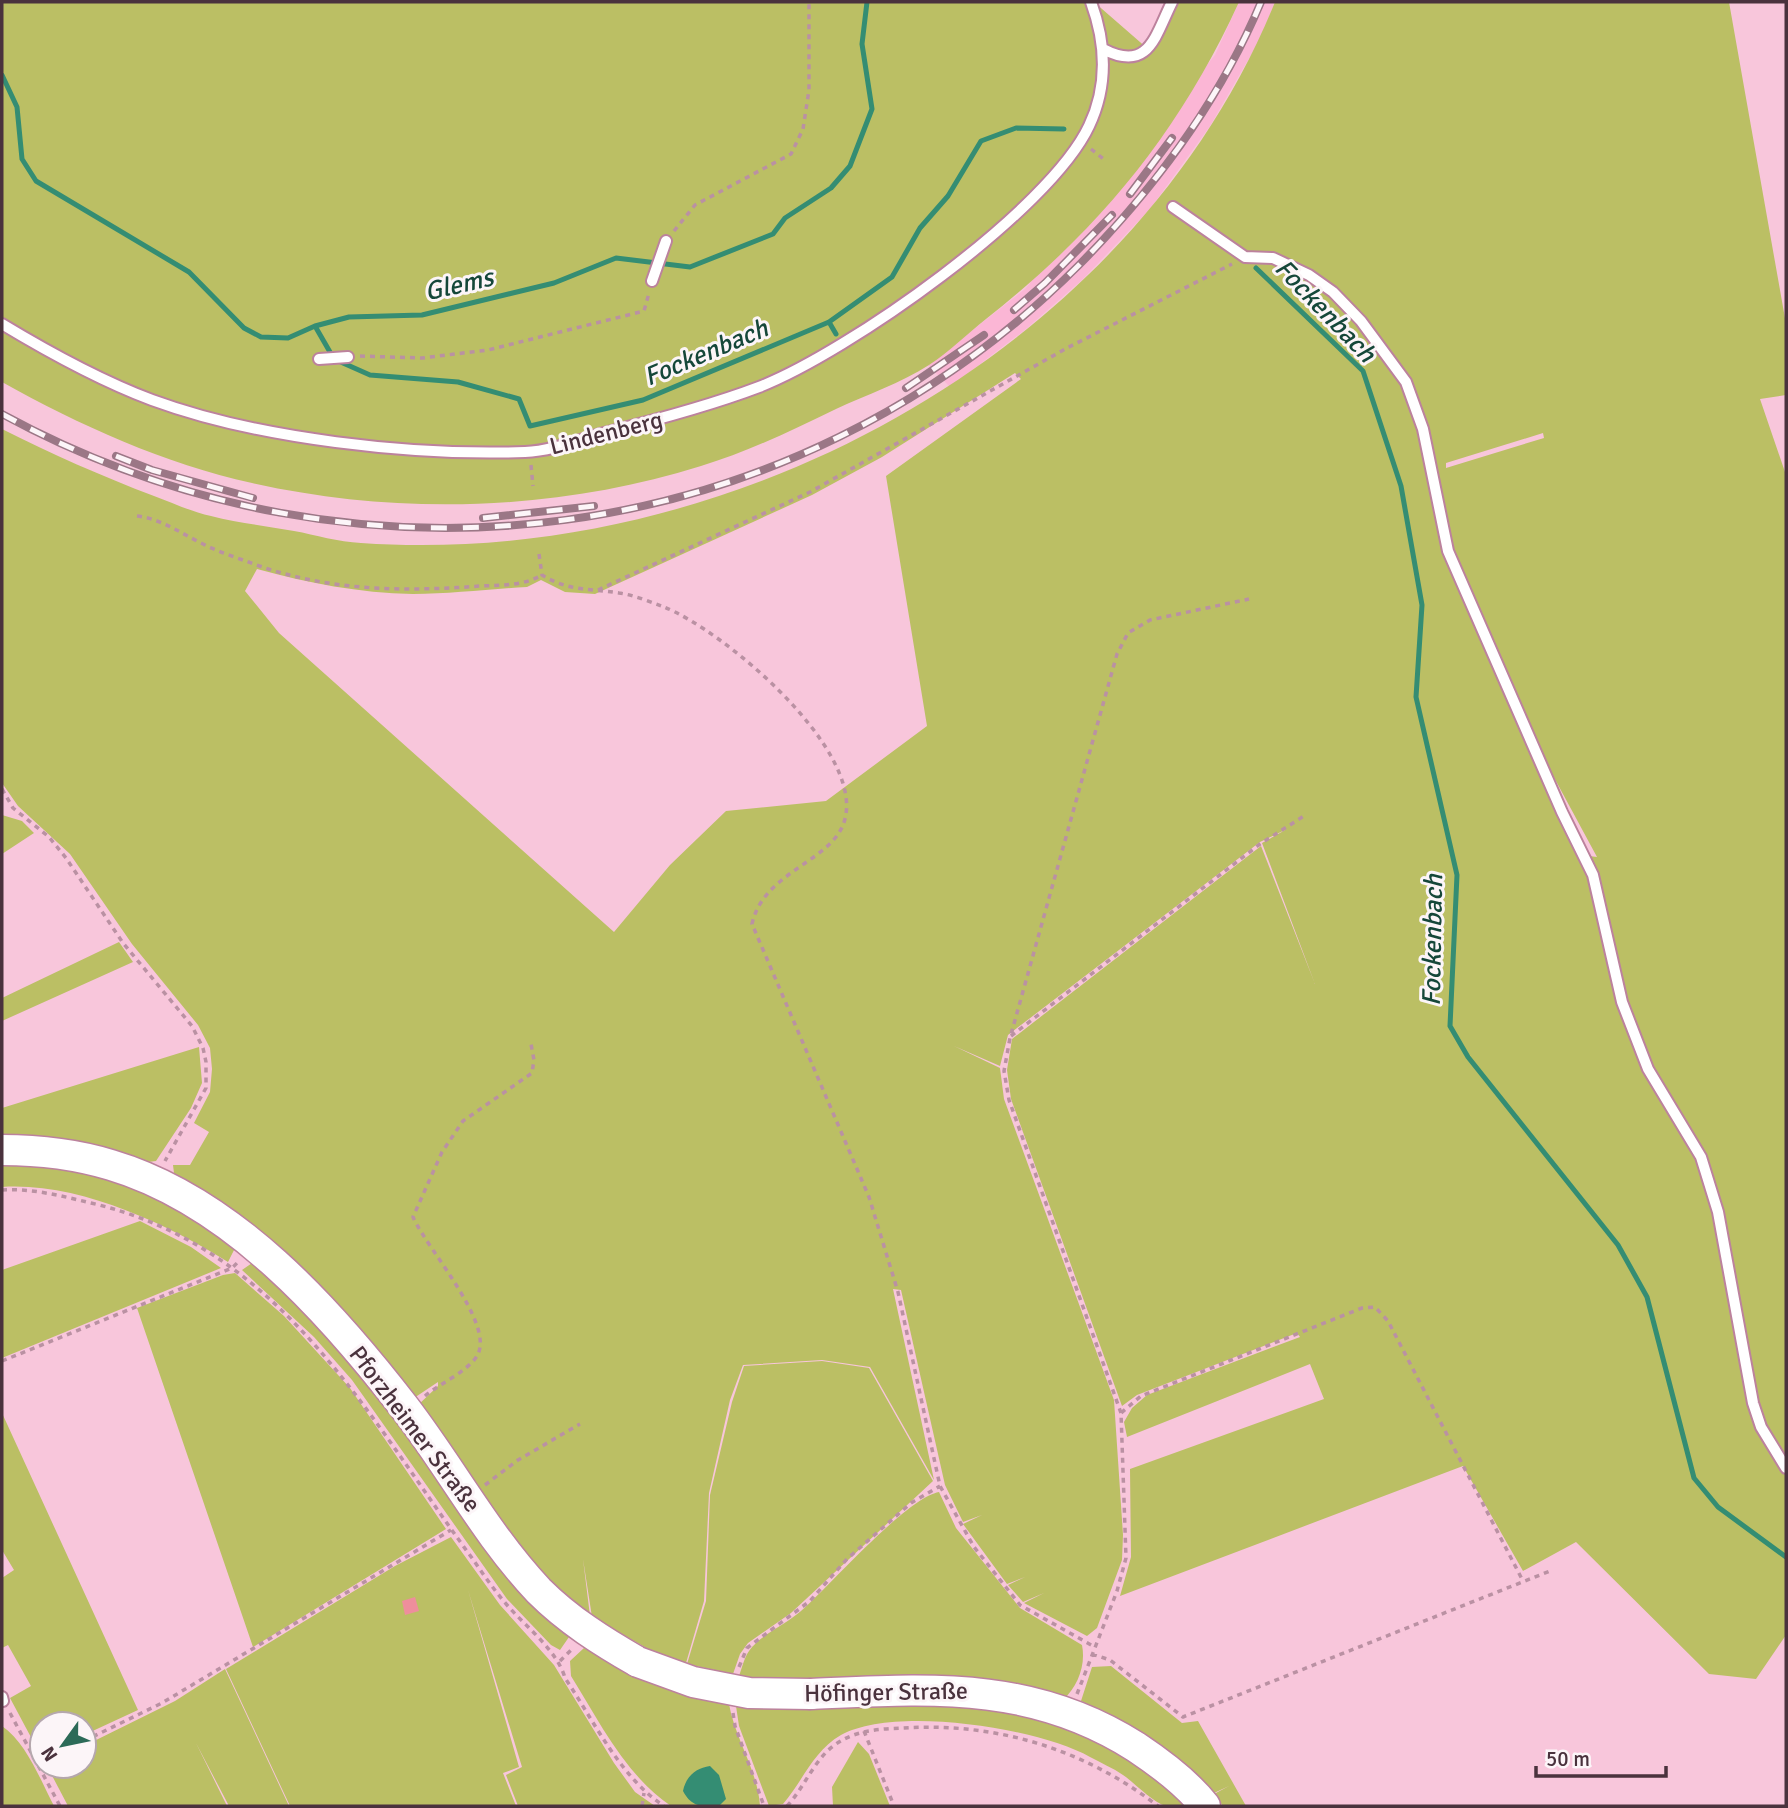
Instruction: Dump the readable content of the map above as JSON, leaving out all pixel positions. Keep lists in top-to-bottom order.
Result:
{
  "streets": {
    "street": ["Pforzheimer Straße", "Höfinger Straße"],
    "lane": ["Lindenberg"]
  },
  "crossings": [
    ["Pforzheimer Straße", "Höfinger Straße"]
  ],
  "water": ["Glems", "Fockenbach"],
  "scale_bar": "50 m",
  "north": "bottom left"
}
